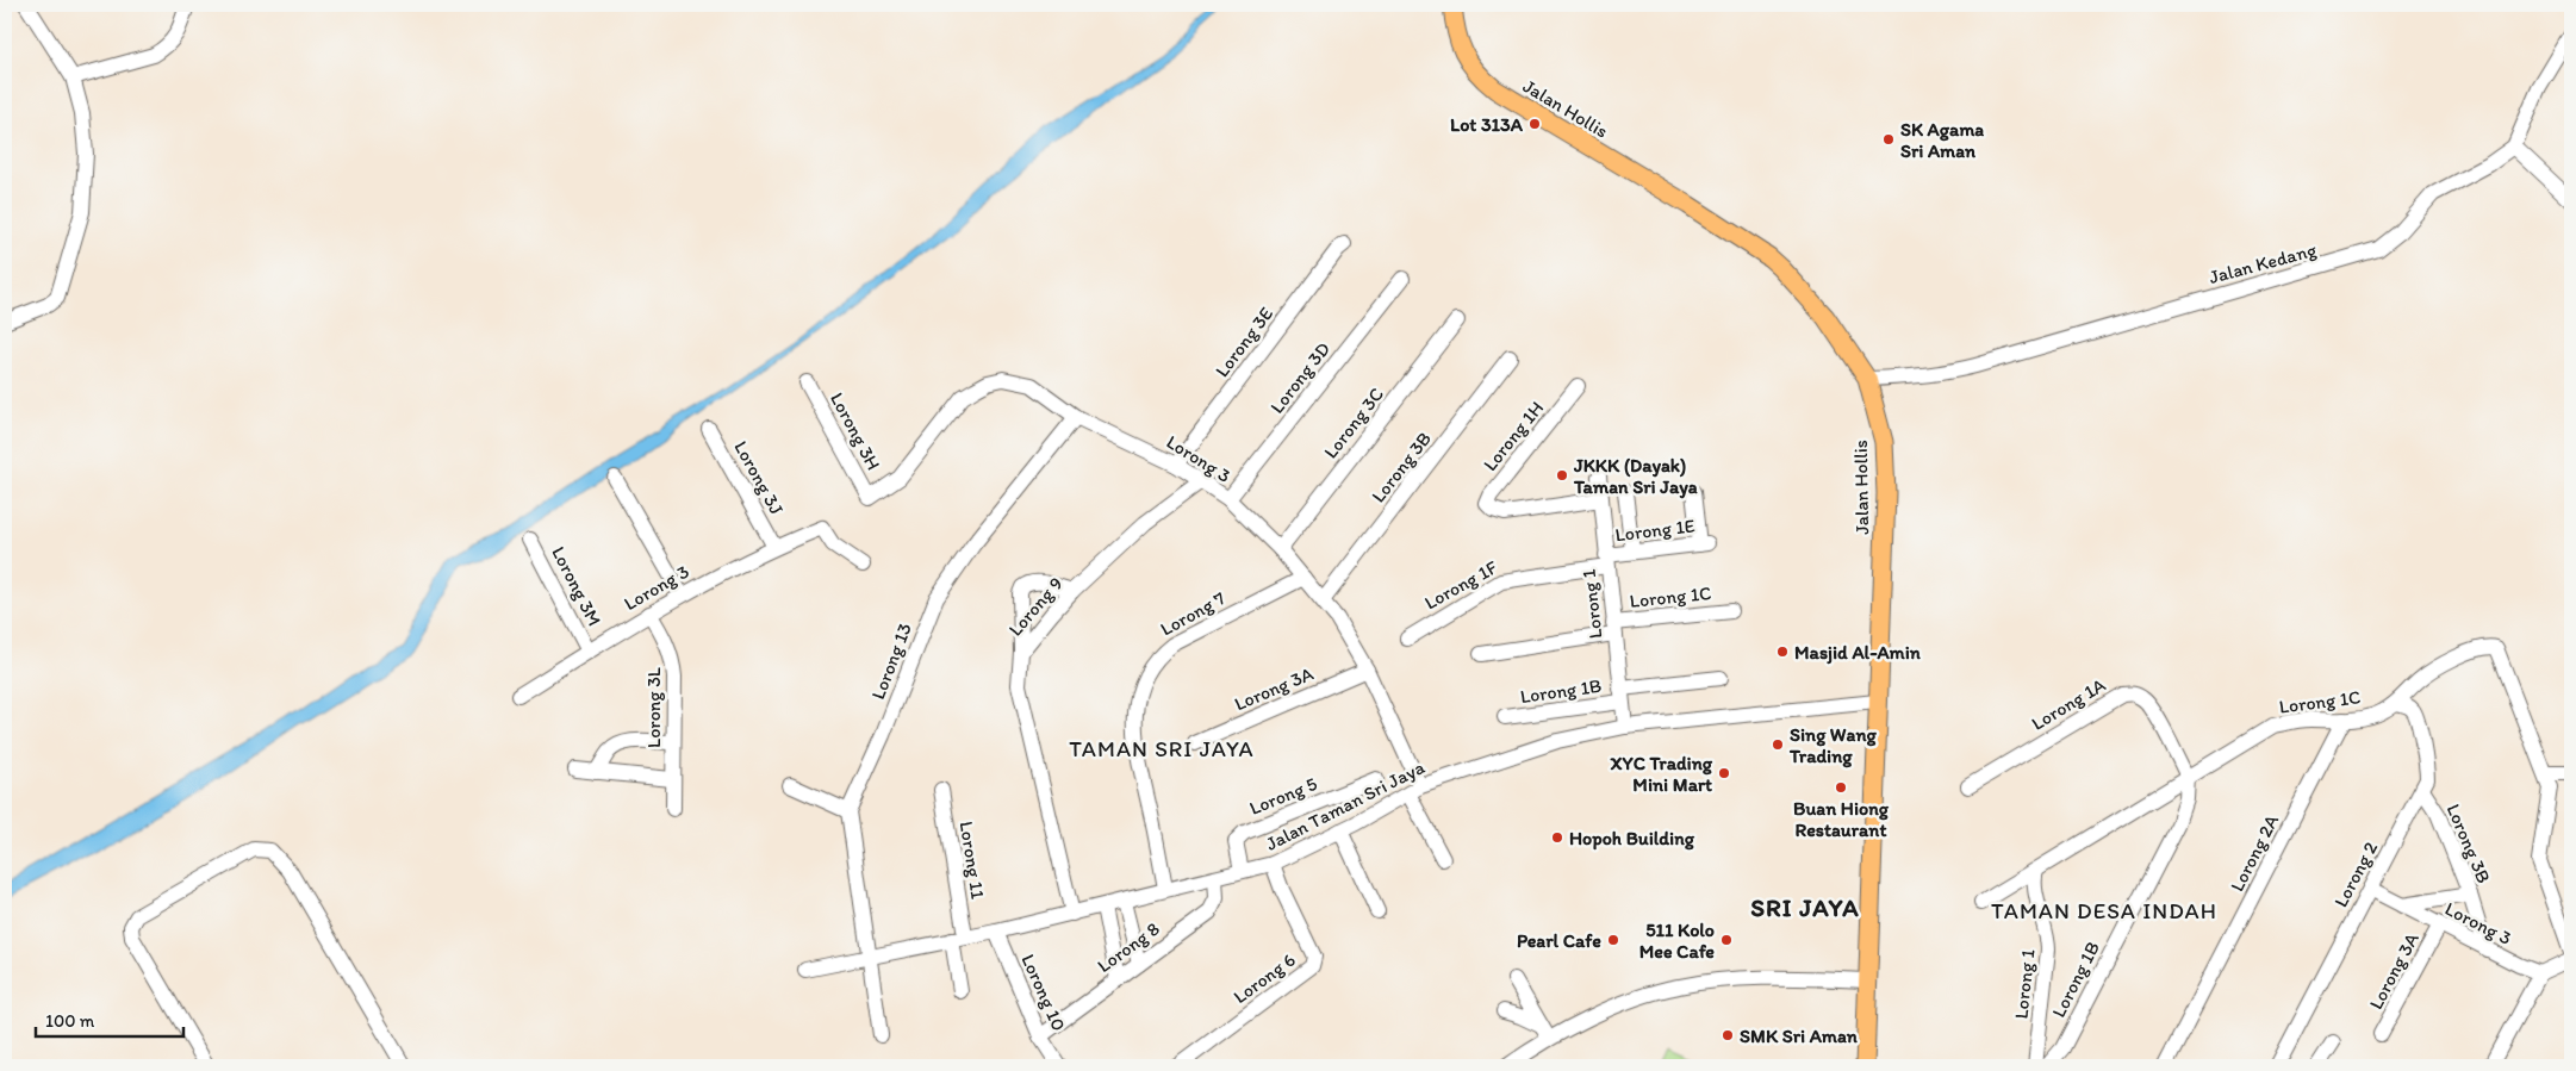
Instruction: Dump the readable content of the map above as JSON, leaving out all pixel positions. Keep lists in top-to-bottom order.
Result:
{
  "streets": {
    "main road": ["Jalan Hollis"],
    "street": [
      "Jalan Kedang",
      "Lorong 3E",
      "Lorong 3D",
      "Lorong 3C",
      "Lorong 3H",
      "Lorong 1H",
      "Lorong 3",
      "Lorong 3B",
      "Lorong 3J",
      "Lorong 1E",
      "Lorong 1F",
      "Lorong 3M",
      "Lorong 1C",
      "Lorong 1",
      "Lorong 9",
      "Lorong 7",
      "Lorong 13",
      "Lorong 3A",
      "Lorong 1B",
      "Lorong 1A",
      "Lorong 3L",
      "Lorong 5",
      "Jalan Taman Sri Jaya",
      "Lorong 2A",
      "Lorong 11",
      "Lorong 2",
      "Lorong 8",
      "Lorong 6",
      "Lorong 10"
    ]
  },
  "crossings": [
    ["Jalan Hollis", "Jalan Kedang"],
    ["Jalan Hollis", "Jalan Taman Sri Jaya"],
    ["Lorong 3E", "Lorong 3"],
    ["Lorong 3D", "Lorong 3"],
    ["Lorong 3C", "Lorong 3"],
    ["Lorong 3H", "Lorong 3"],
    ["Lorong 1H", "Lorong 1"],
    ["Lorong 3", "Lorong 3B"],
    ["Lorong 3", "Lorong 3J"],
    ["Lorong 3", "Lorong 3M"],
    ["Lorong 3", "Lorong 9"],
    ["Lorong 3", "Lorong 7"],
    ["Lorong 3", "Lorong 13"],
    ["Lorong 3", "Lorong 3A"],
    ["Lorong 3", "Lorong 3L"],
    ["Lorong 3", "Jalan Taman Sri Jaya"],
    ["Lorong 3", "Lorong 2"],
    ["Lorong 3B", "Lorong 2"],
    ["Lorong 1E", "Lorong 1F"],
    ["Lorong 1E", "Lorong 1"],
    ["Lorong 1F", "Lorong 1"],
    ["Lorong 1C", "Lorong 1"],
    ["Lorong 1C", "Lorong 1B"],
    ["Lorong 1C", "Lorong 1A"],
    ["Lorong 1C", "Lorong 2A"],
    ["Lorong 1C", "Lorong 2"],
    ["Lorong 1", "Lorong 1B"],
    ["Lorong 1", "Jalan Taman Sri Jaya"],
    ["Lorong 9", "Jalan Taman Sri Jaya"],
    ["Lorong 7", "Jalan Taman Sri Jaya"],
    ["Lorong 1B", "Lorong 1A"],
    ["Lorong 5", "Jalan Taman Sri Jaya"],
    ["Jalan Taman Sri Jaya", "Lorong 11"],
    ["Jalan Taman Sri Jaya", "Lorong 8"],
    ["Jalan Taman Sri Jaya", "Lorong 6"],
    ["Jalan Taman Sri Jaya", "Lorong 10"],
    ["Lorong 8", "Lorong 10"]
  ],
  "districts": ["TAMAN SRI JAYA", "SRI JAYA", "TAMAN DESA INDAH"],
  "places": [
    "Lot 313A",
    "SK Agama Sri Aman",
    "JKKK (Dayak) Taman Sri Jaya",
    "Masjid Al-Amin",
    "Sing Wang Trading",
    "XYC Trading Mini Mart",
    "Buan Hiong Restaurant",
    "Hopoh Building",
    "Pearl Cafe",
    "511 Kolo Mee Cafe",
    "SMK Sri Aman"
  ],
  "scale_bar": "100 m"
}
